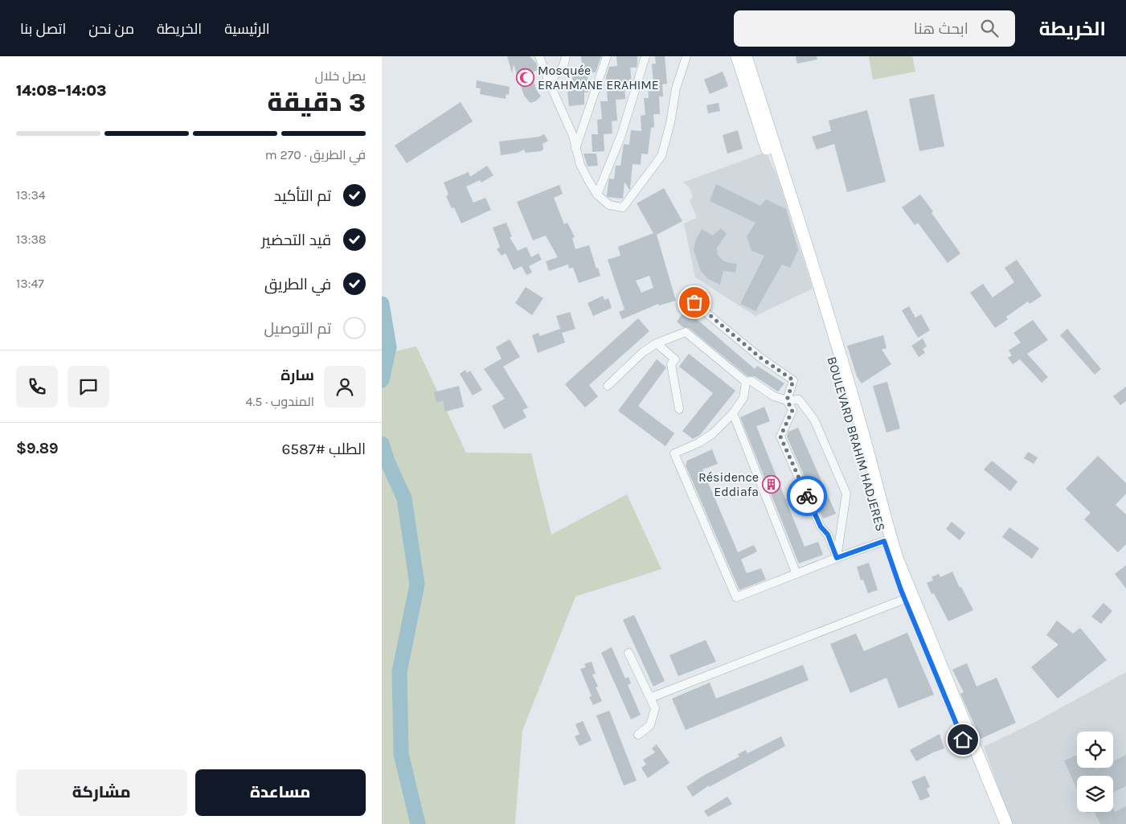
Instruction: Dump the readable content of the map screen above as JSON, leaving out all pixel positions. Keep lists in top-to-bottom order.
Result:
{
  "streets": {
    "main road": ["BOULEVARD BRAHIM HADJERES"]
  },
  "places": {
    "mosque": ["Mosquée ERAHMANE ERAHIME"],
    "building": ["Résidence Eddiafa"]
  },
  "page": {
    "header": "الخريطة",
    "search": "ابحث هنا",
    "nav": [
      "الرئيسية",
      "الخريطة",
      "من نحن",
      "اتصل بنا"
    ],
    "heading": ["3 دقيقة", "يصل خلال", "14:03–14:08"],
    "panel": [
      "سارة",
      "المندوب · 4.5",
      "الطلب #6587",
      "$9.89"
    ],
    "bar": "في الطريق · 270 m",
    "list": [
      ["تم التأكيد", "13:34"],
      ["قيد التحضير", "13:38"],
      ["في الطريق", "13:47"],
      "تم التوصيل"
    ],
    "buttons": ["مساعدة", "مشاركة"]
  }
}
